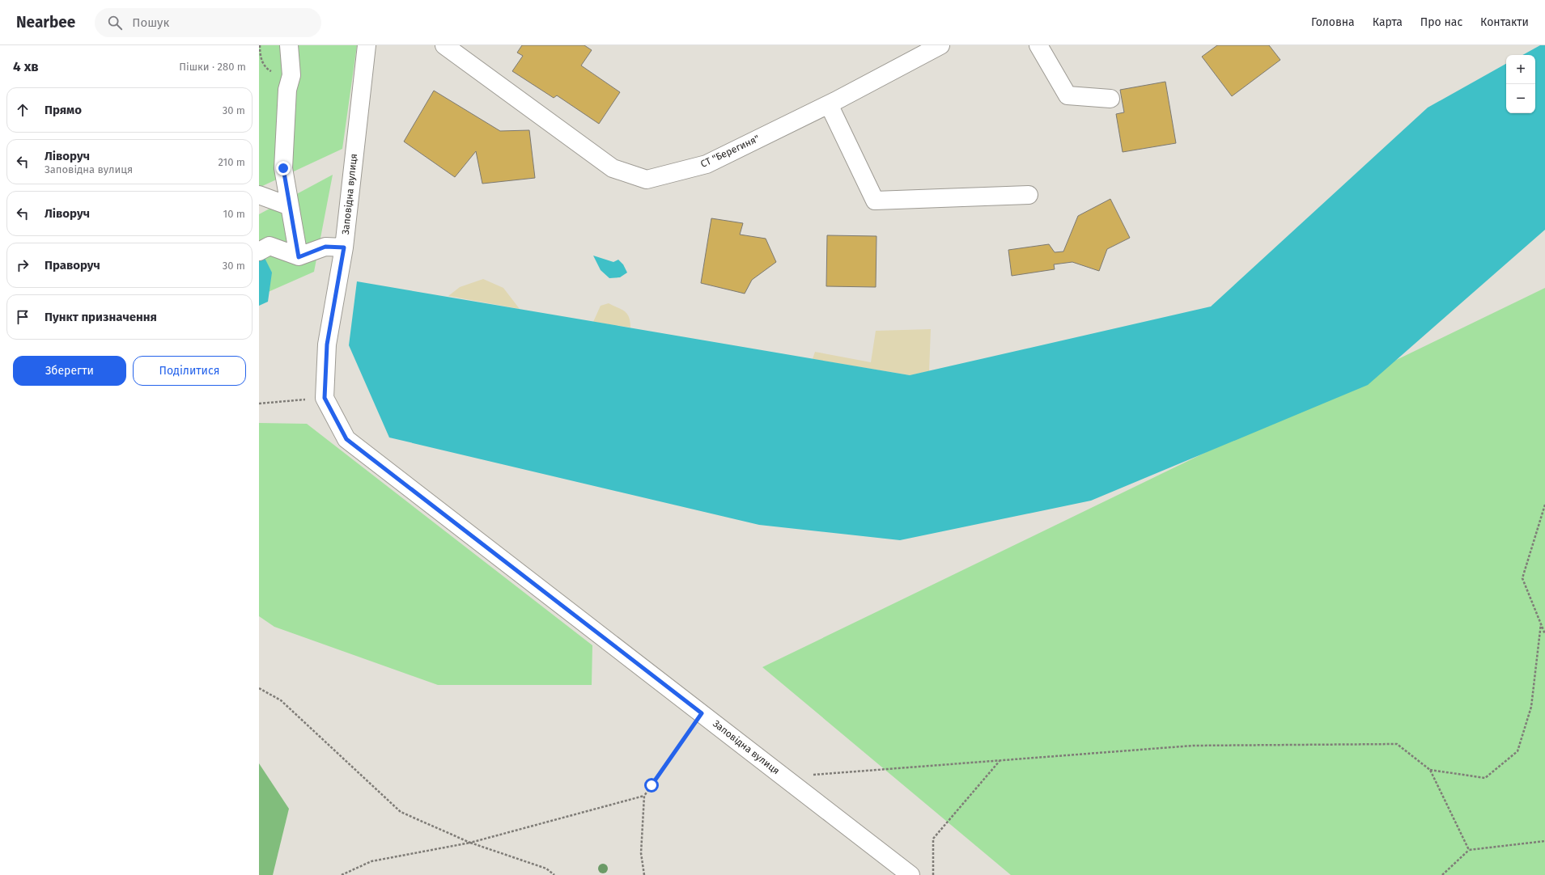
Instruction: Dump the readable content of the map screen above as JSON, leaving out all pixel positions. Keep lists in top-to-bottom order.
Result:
{
  "streets": {
    "street": ["СТ \"Берегиня\"", "Заповідна вулиця"]
  },
  "page": {
    "header": "Nearbee",
    "search": "Пошук",
    "nav": [
      "Головна",
      "Карта",
      "Про нас",
      "Контакти"
    ],
    "heading": ["4 хв", "Пішки · 280 m"],
    "map_buttons": ["+", "−"],
    "list": [
      ["Прямо", "30 m"],
      ["Ліворуч", "Заповідна вулиця", "210 m"],
      ["Ліворуч", "10 m"],
      ["Праворуч", "30 m"],
      "Пункт призначення"
    ],
    "buttons": ["Зберегти", "Поділитися"]
  }
}
